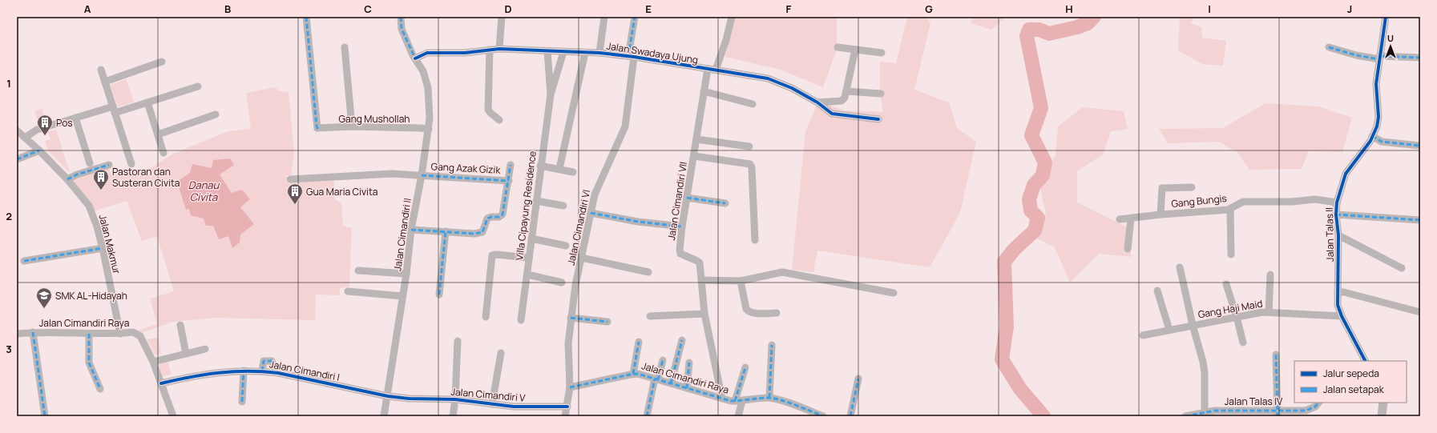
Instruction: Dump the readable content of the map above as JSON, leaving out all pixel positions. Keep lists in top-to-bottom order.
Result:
{
  "streets": {
    "street": [
      "Jalan Swadaya Ujung",
      "Gang Mushollah",
      "Gang Azak Gizik",
      "Jalan Cimandiri VII",
      "Gang Bungis",
      "Villa Cipayung Residence",
      "Jalan Cimandiri VI",
      "Jalan Cimandiri II",
      "Jalan Talas II",
      "Jalan Makmur",
      "Gang Haji Maid",
      "Jalan Cimandiri Raya",
      "Jalan Cimandiri I",
      "Jalan Cimandiri V",
      "Jalan Talas IV"
    ]
  },
  "crossings": [
    ["Jalan Swadaya Ujung", "Jalan Cimandiri VII"],
    ["Jalan Swadaya Ujung", "Villa Cipayung Residence"],
    ["Jalan Swadaya Ujung", "Jalan Cimandiri VI"],
    ["Jalan Swadaya Ujung", "Jalan Cimandiri II"],
    ["Gang Mushollah", "Jalan Cimandiri II"],
    ["Gang Azak Gizik", "Jalan Cimandiri II"],
    ["Jalan Cimandiri VII", "Jalan Cimandiri Raya"],
    ["Gang Bungis", "Jalan Talas II"],
    ["Jalan Cimandiri VI", "Jalan Cimandiri Raya"],
    ["Jalan Cimandiri II", "Jalan Cimandiri I"],
    ["Jalan Cimandiri II", "Jalan Cimandiri V"],
    ["Jalan Talas II", "Gang Haji Maid"],
    ["Jalan Makmur", "Jalan Cimandiri Raya"],
    ["Jalan Cimandiri Raya", "Jalan Cimandiri I"],
    ["Jalan Cimandiri I", "Jalan Cimandiri V"]
  ],
  "water": ["Danau Civita"],
  "places": {
    "building": ["Pos", "Pastoran dan Susteran Civita", "Gua Maria Civita"],
    "school or university": ["SMK AL-Hidayah"]
  },
  "legend": ["Jalur sepeda", "Jalan setapak"],
  "north": "top",
  "grid": {
    "columns": [
      "A",
      "B",
      "C",
      "D",
      "E",
      "F",
      "G",
      "H",
      "I",
      "J"
    ],
    "rows": ["1", "2", "3"]
  }
}
